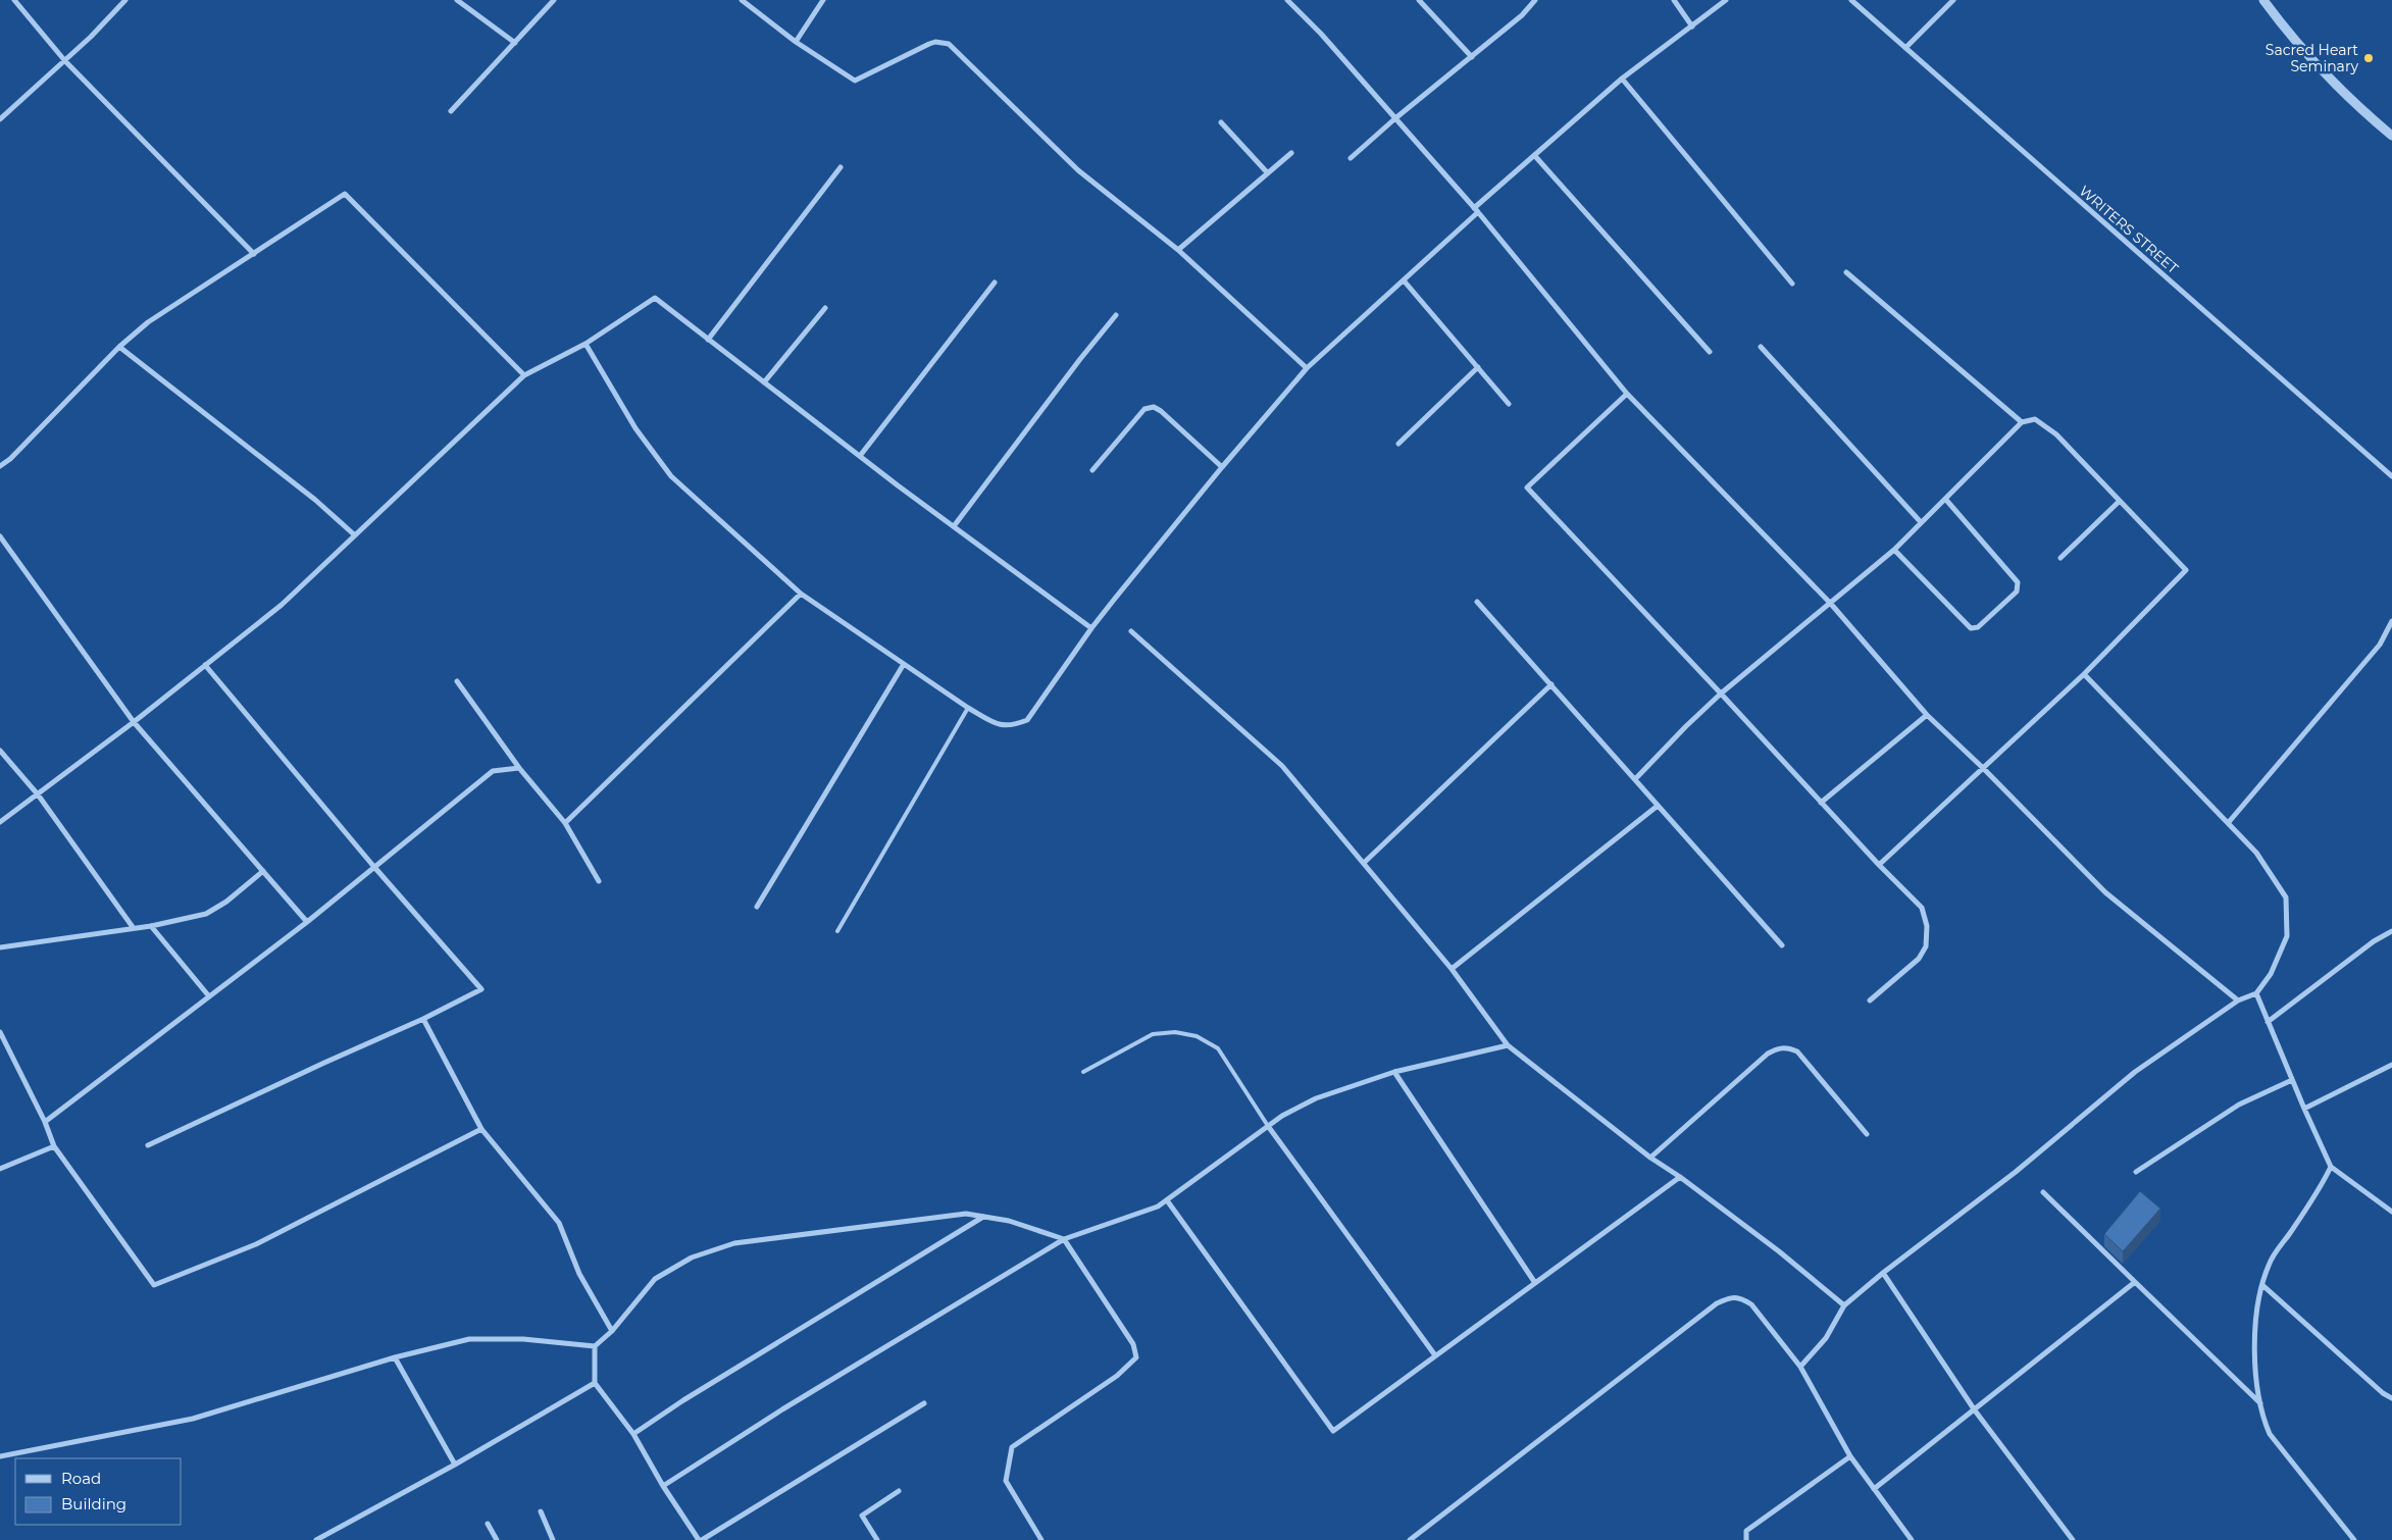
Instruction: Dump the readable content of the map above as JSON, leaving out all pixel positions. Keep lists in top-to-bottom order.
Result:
{
  "streets": {
    "street": ["WRITERS STREET"]
  },
  "places": ["Sacred Heart Seminary"],
  "legend": ["Road", "Building"]
}
